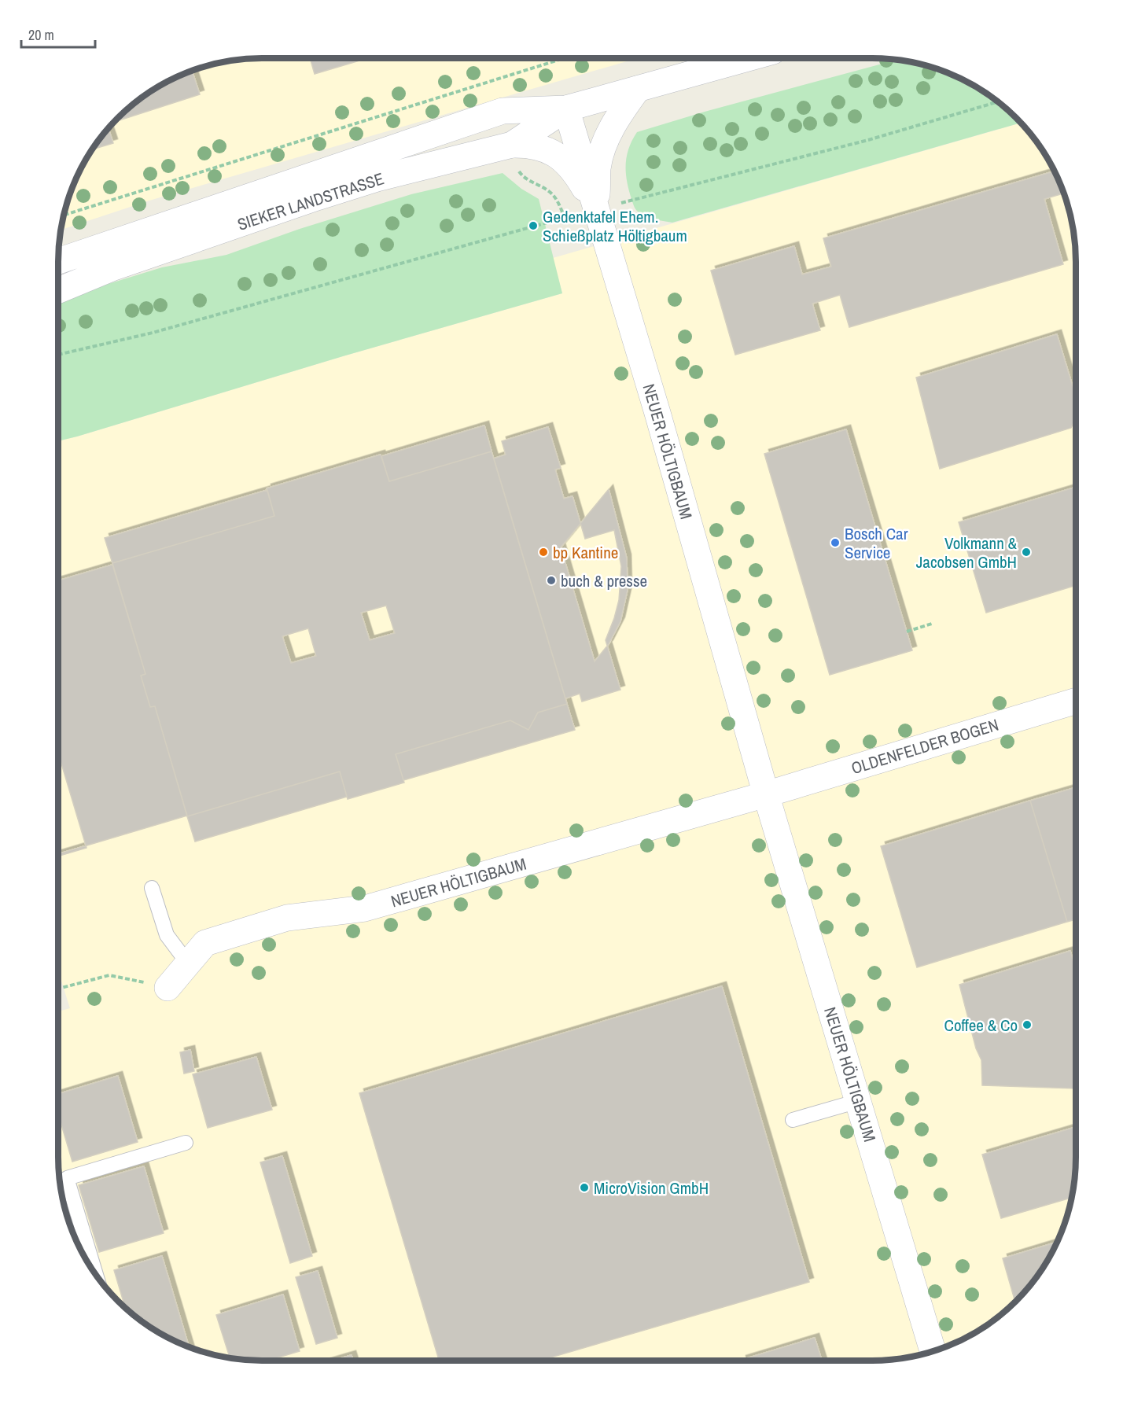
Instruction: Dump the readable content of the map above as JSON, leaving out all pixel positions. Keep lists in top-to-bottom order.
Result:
{
  "streets": {
    "street": ["SIEKER LANDSTRASSE", "NEUER HÖLTIGBAUM", "OLDENFELDER BOGEN"]
  },
  "crossings": [
    ["SIEKER LANDSTRASSE", "NEUER HÖLTIGBAUM"],
    ["NEUER HÖLTIGBAUM", "OLDENFELDER BOGEN"]
  ],
  "places": [
    "Gedenktafel Ehem. Schießplatz Höltigbaum",
    "Bosch Car Service",
    "bp Kantine",
    "Volkmann & Jacobsen GmbH",
    "buch & presse",
    "Coffee & Co",
    "MicroVision GmbH"
  ],
  "scale_bar": "20 m"
}
